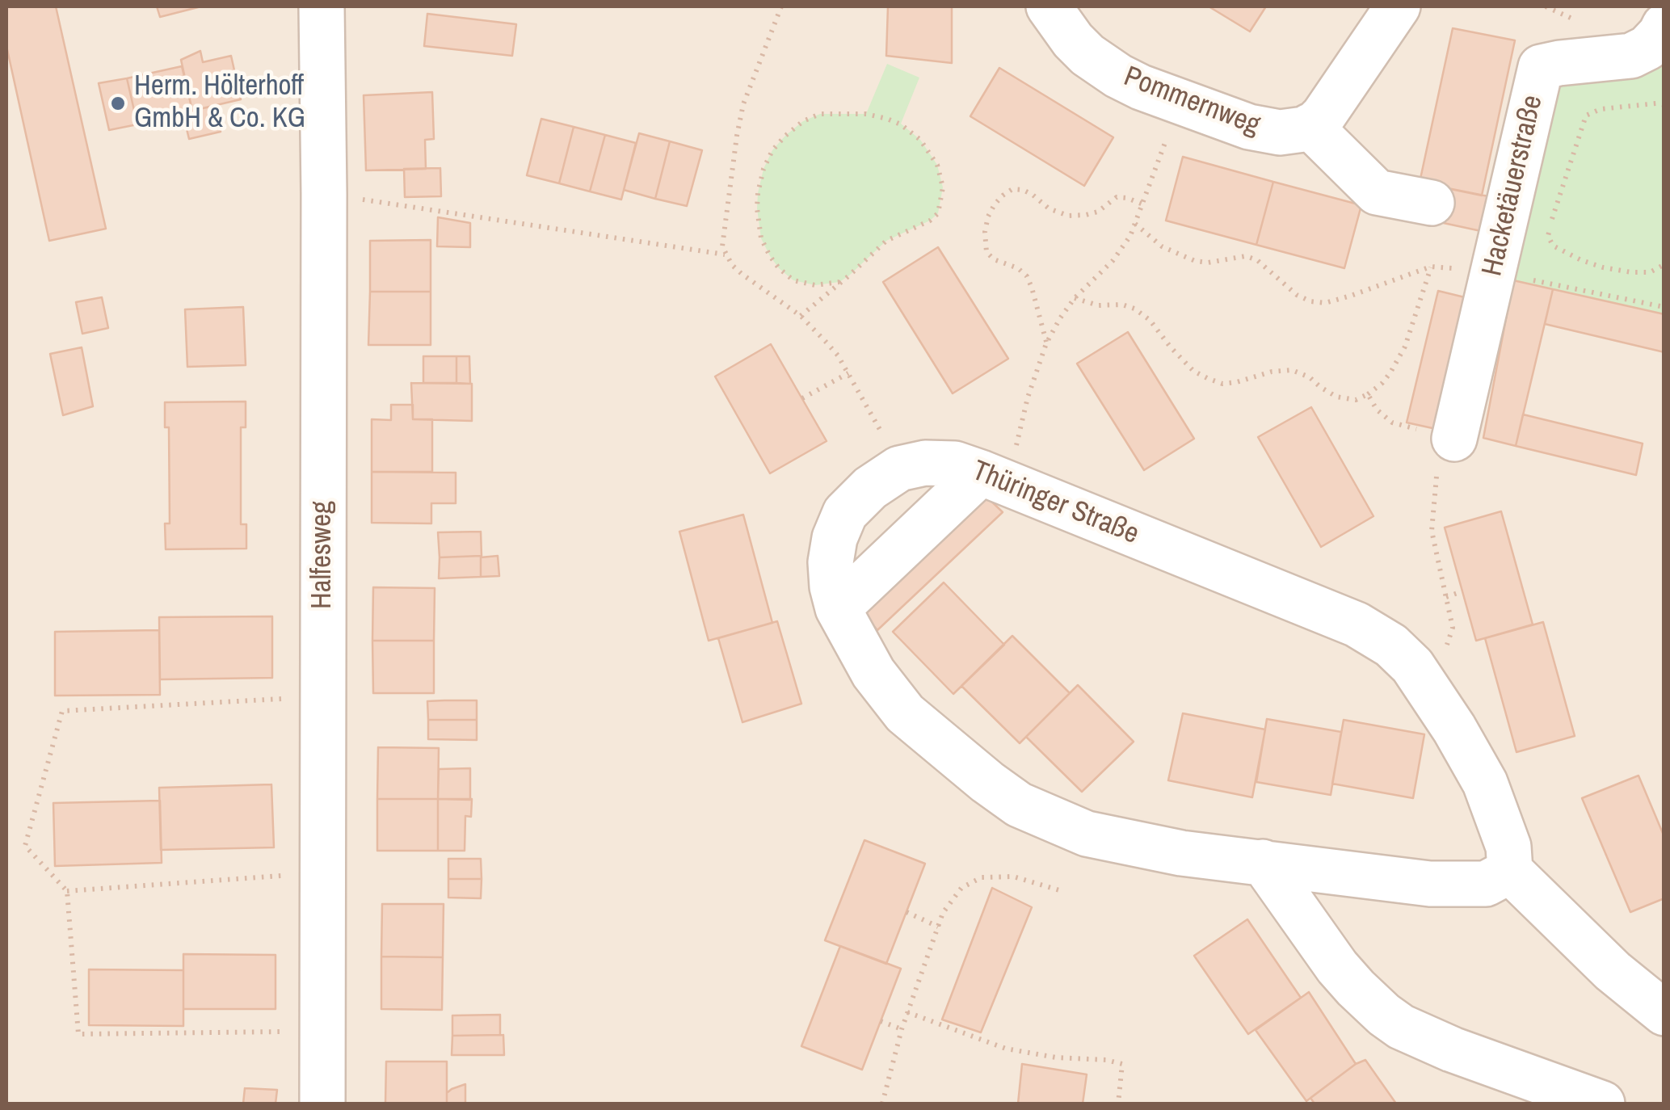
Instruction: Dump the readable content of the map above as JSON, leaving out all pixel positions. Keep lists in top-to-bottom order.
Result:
{
  "streets": {
    "street": [
      "Pommernweg",
      "Hacketäuerstraße",
      "Thüringer Straße",
      "Halfesweg"
    ]
  },
  "places": ["Herm. Hölterhoff GmbH & Co. KG"]
}
